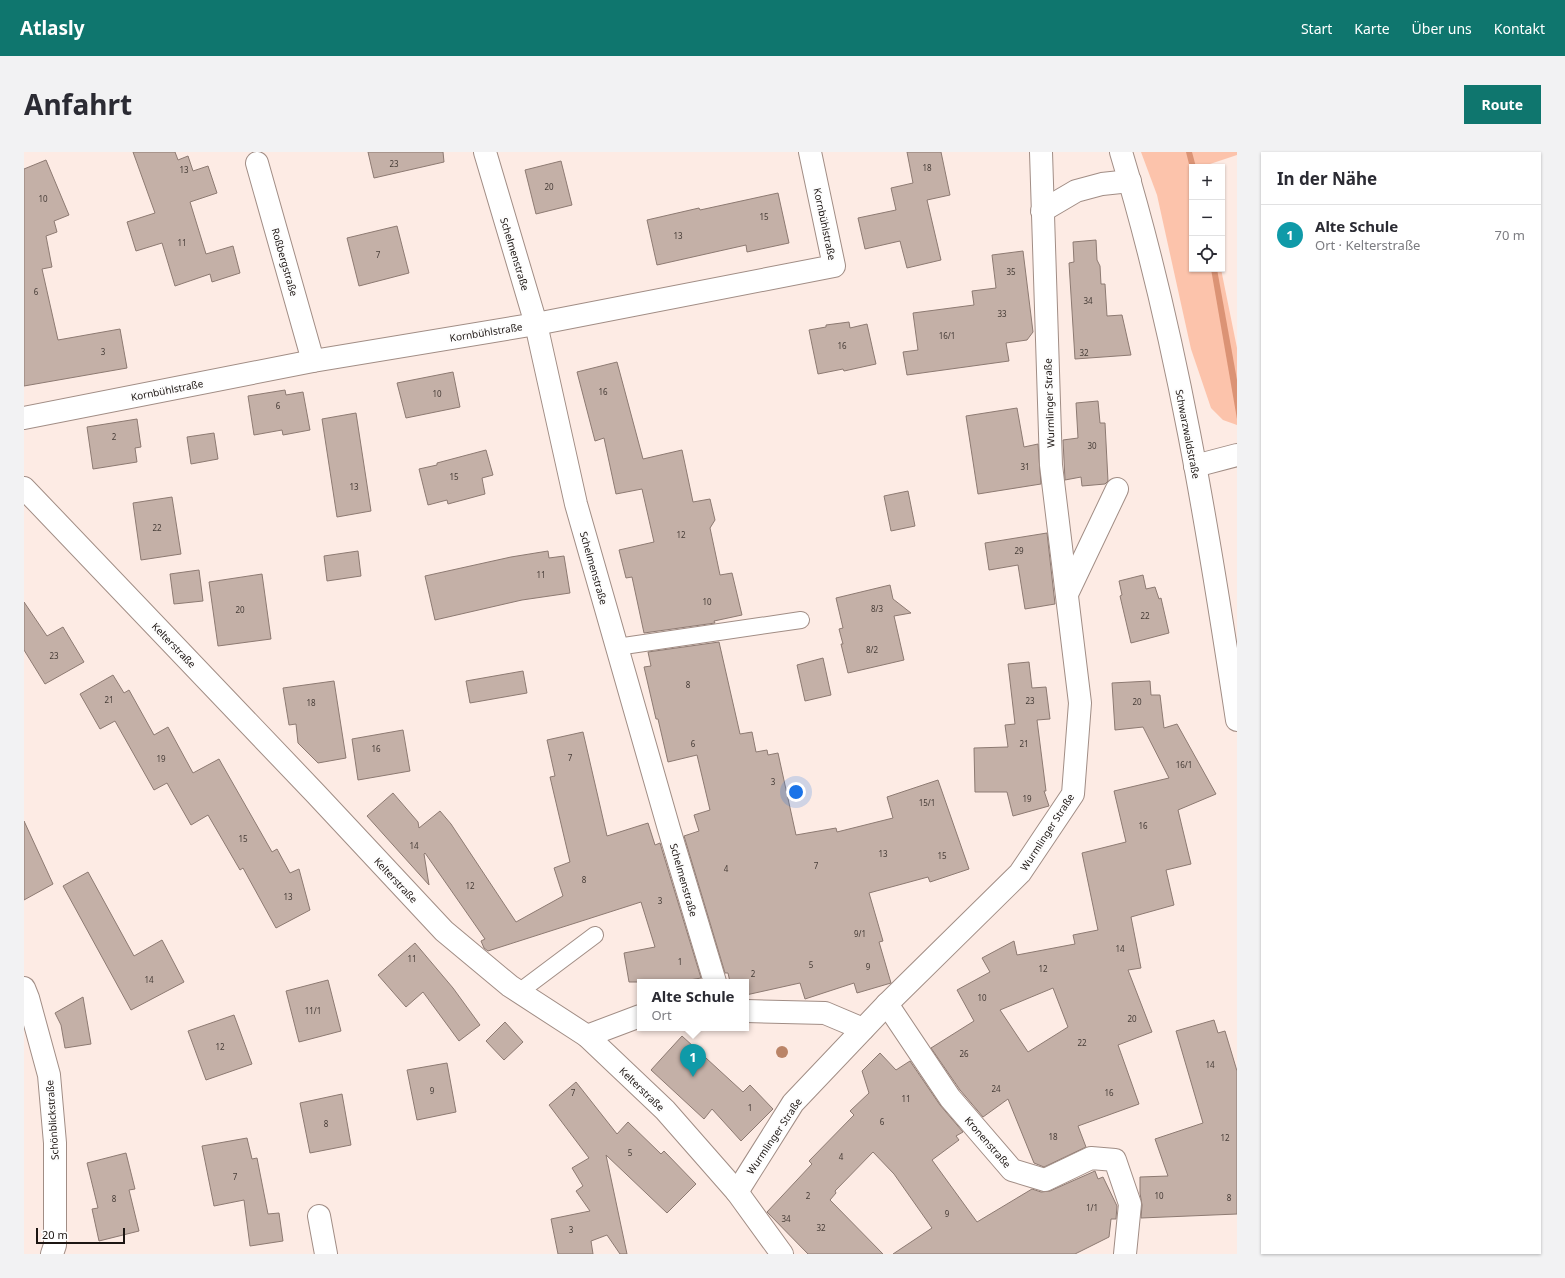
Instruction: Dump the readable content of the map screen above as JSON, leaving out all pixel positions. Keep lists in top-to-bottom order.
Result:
{
  "streets": {
    "street": [
      "Kornbühlstraße",
      "Schelmenstraße",
      "Roßbergstraße",
      "Wurmlinger Straße",
      "Schwarzwaldstraße",
      "Kelterstraße",
      "Schönblickstraße",
      "Kronenstraße"
    ]
  },
  "crossings": [
    ["Kornbühlstraße", "Schelmenstraße"],
    ["Kornbühlstraße", "Roßbergstraße"],
    ["Wurmlinger Straße", "Kelterstraße"],
    ["Wurmlinger Straße", "Kronenstraße"]
  ],
  "house_numbers": [
    "23",
    "18",
    "13",
    "20",
    "10",
    "15",
    "13",
    "11",
    "7",
    "35",
    "6",
    "34",
    "33",
    "16/1",
    "16",
    "3",
    "32",
    "16",
    "10",
    "6",
    "2",
    "30",
    "31",
    "15",
    "13",
    "22",
    "12",
    "29",
    "11",
    "10",
    "8/3",
    "20",
    "22",
    "8/2",
    "23",
    "8",
    "21",
    "23",
    "20",
    "18",
    "6",
    "21",
    "16",
    "7",
    "19",
    "16/1",
    "3",
    "19",
    "15/1",
    "16",
    "15",
    "14",
    "13",
    "15",
    "7",
    "4",
    "8",
    "12",
    "13",
    "3",
    "9/1",
    "14",
    "11",
    "1",
    "5",
    "9",
    "12",
    "2",
    "14",
    "10",
    "11/1",
    "20",
    "22",
    "12",
    "26",
    "14",
    "24",
    "9",
    "7",
    "16",
    "11",
    "1",
    "6",
    "8",
    "18",
    "12",
    "5",
    "4",
    "7",
    "2",
    "10",
    "8",
    "8",
    "1/1",
    "9",
    "34",
    "32",
    "3"
  ],
  "scale_bar": "20 m",
  "page": {
    "header": "Atlasly",
    "nav": [
      "Start",
      "Karte",
      "Über uns",
      "Kontakt"
    ],
    "title": "Anfahrt",
    "buttons": "Route",
    "heading": "In der Nähe",
    "map_buttons": ["+", "−"],
    "list": [
      {
        "mark": "1",
        "name": "Alte Schule",
        "note": "Ort · Kelterstraße",
        "value": "70 m"
      }
    ],
    "popup": ["Alte Schule", "Ort"],
    "pins": "1",
    "scale": "20 m"
  }
}
